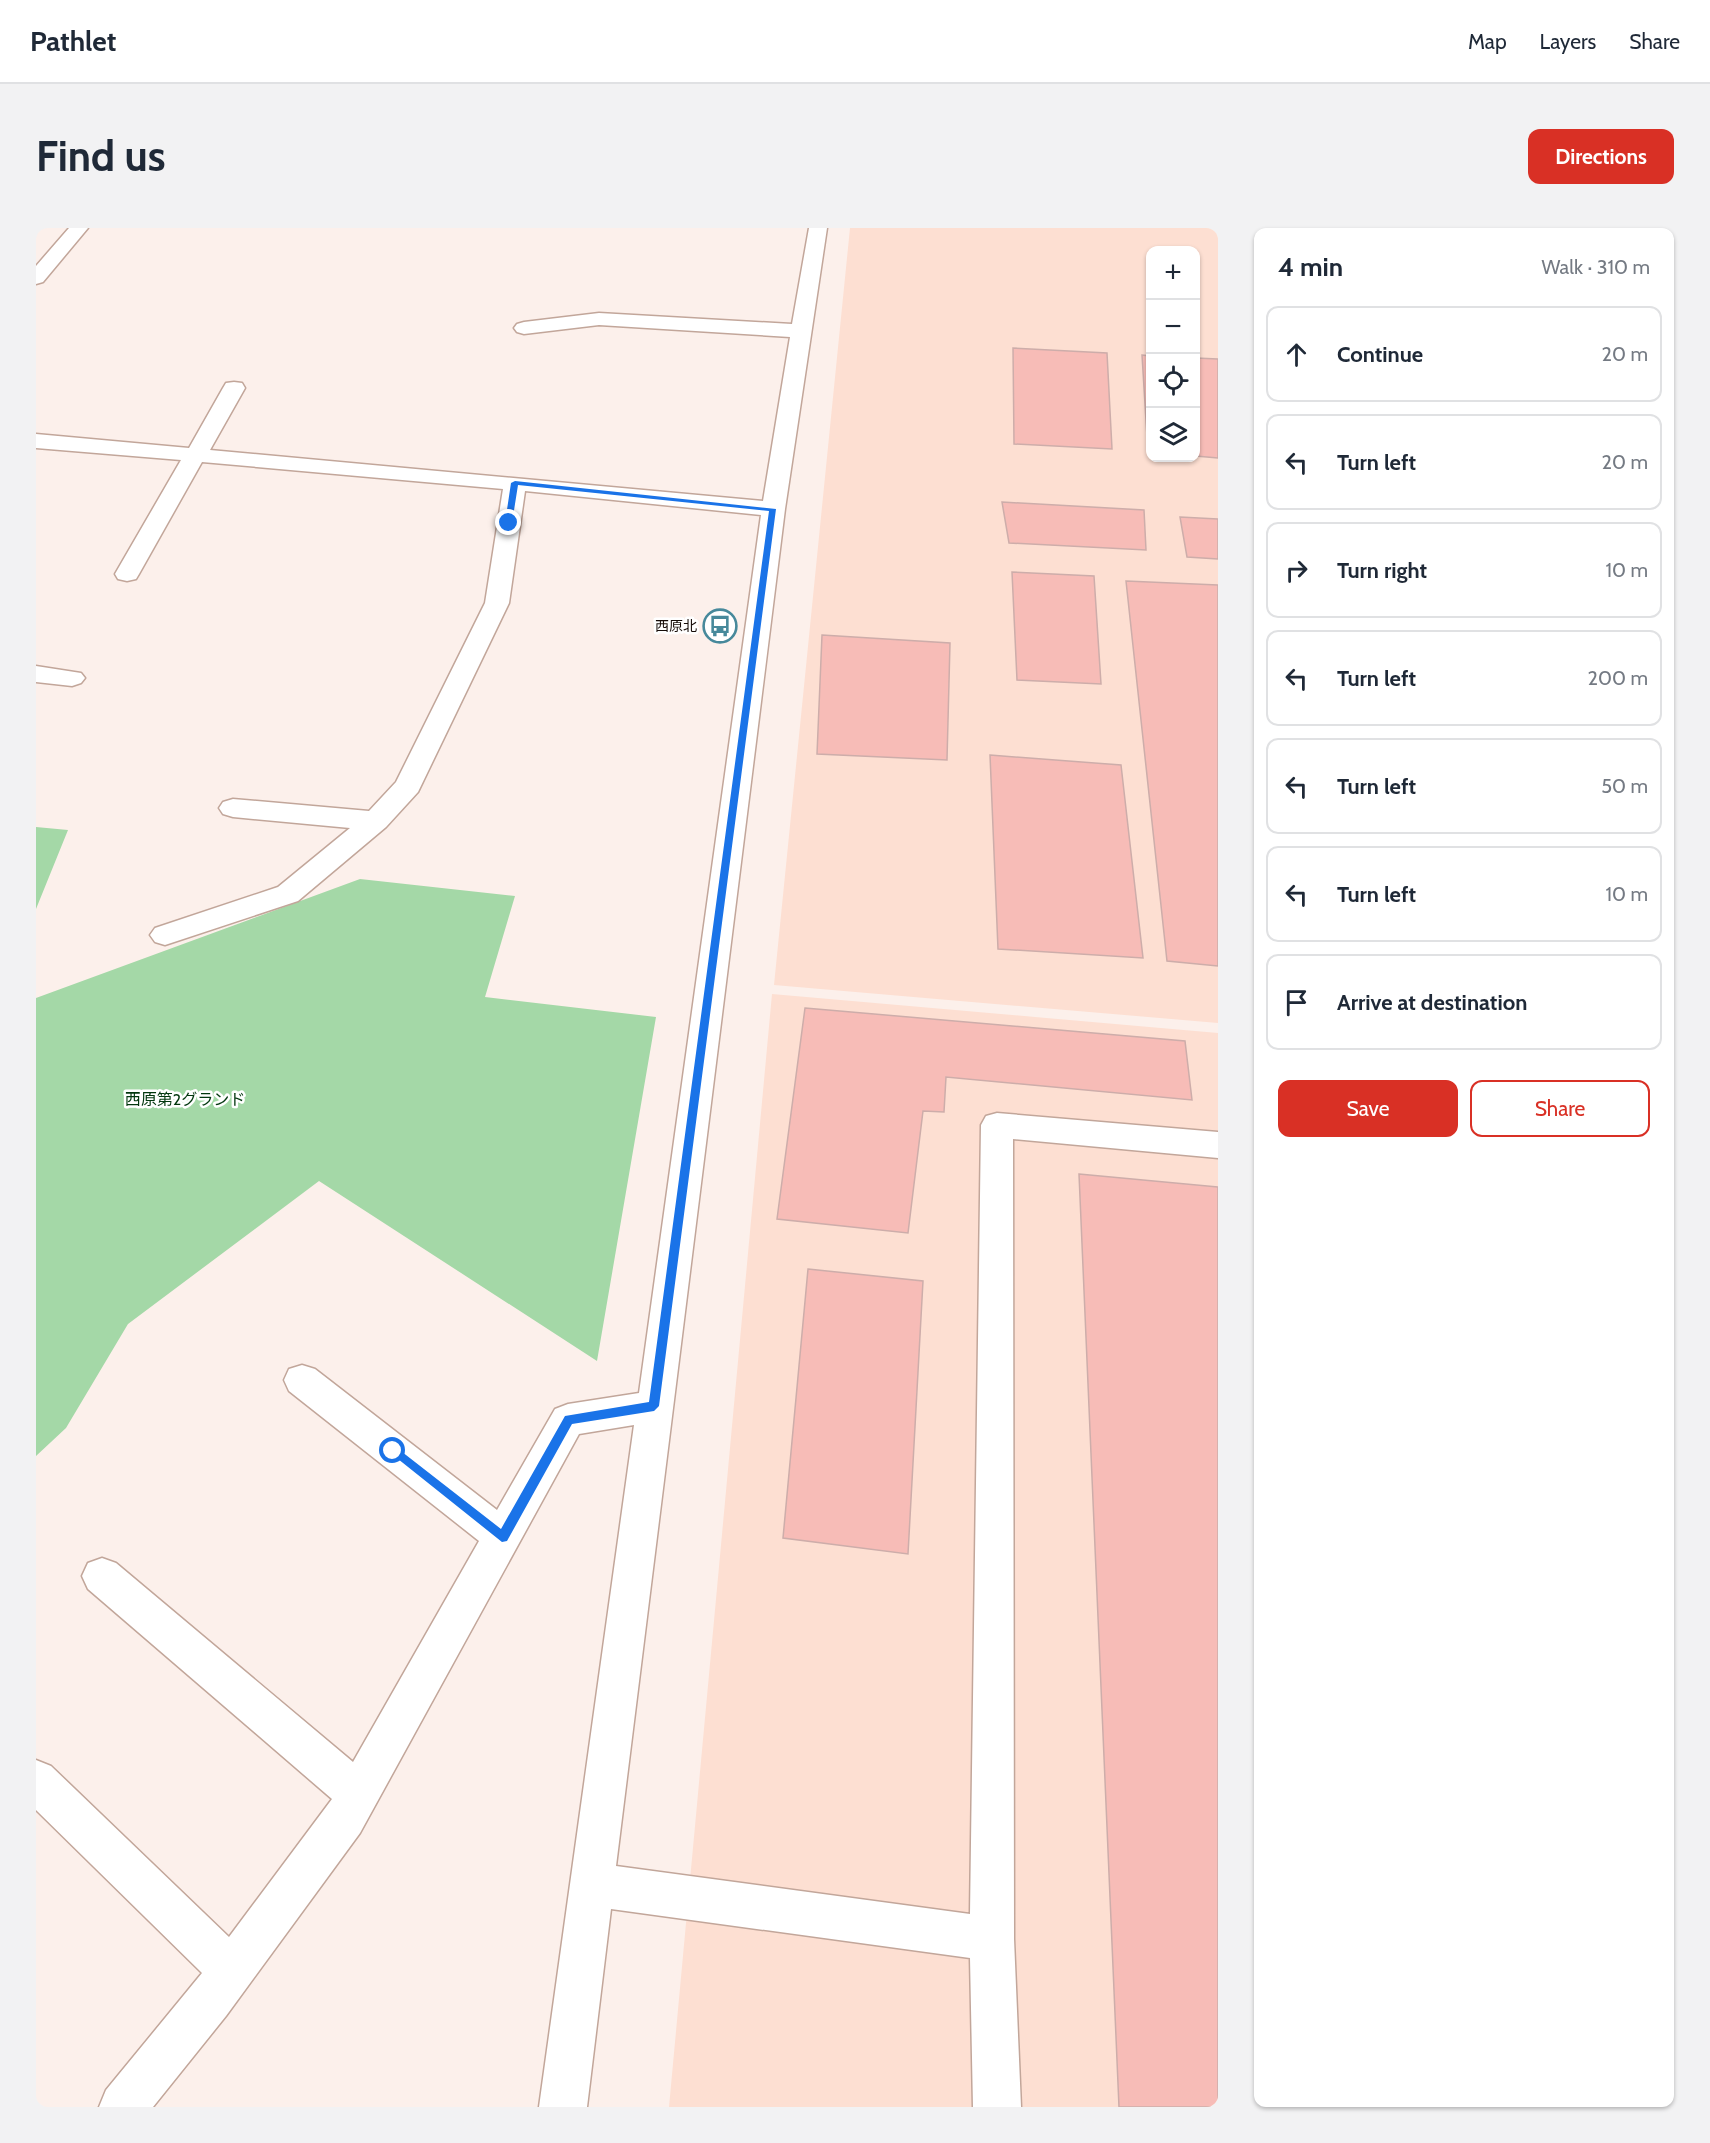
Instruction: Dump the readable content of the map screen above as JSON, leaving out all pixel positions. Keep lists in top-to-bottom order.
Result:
{
  "parks": ["西原第2グランド"],
  "places": {
    "bus stop": ["西原北"]
  },
  "page": {
    "header": "Pathlet",
    "nav": ["Map", "Layers", "Share"],
    "buttons": [
      "Directions",
      ["Save", "Share"]
    ],
    "title": "Find us",
    "heading": ["4 min", "Walk · 310 m"],
    "map_buttons": ["+", "−"],
    "list": [
      ["Continue", "20 m"],
      ["Turn left", "20 m"],
      ["Turn right", "10 m"],
      ["Turn left", "200 m"],
      ["Turn left", "50 m"],
      ["Turn left", "10 m"],
      "Arrive at destination"
    ]
  }
}
